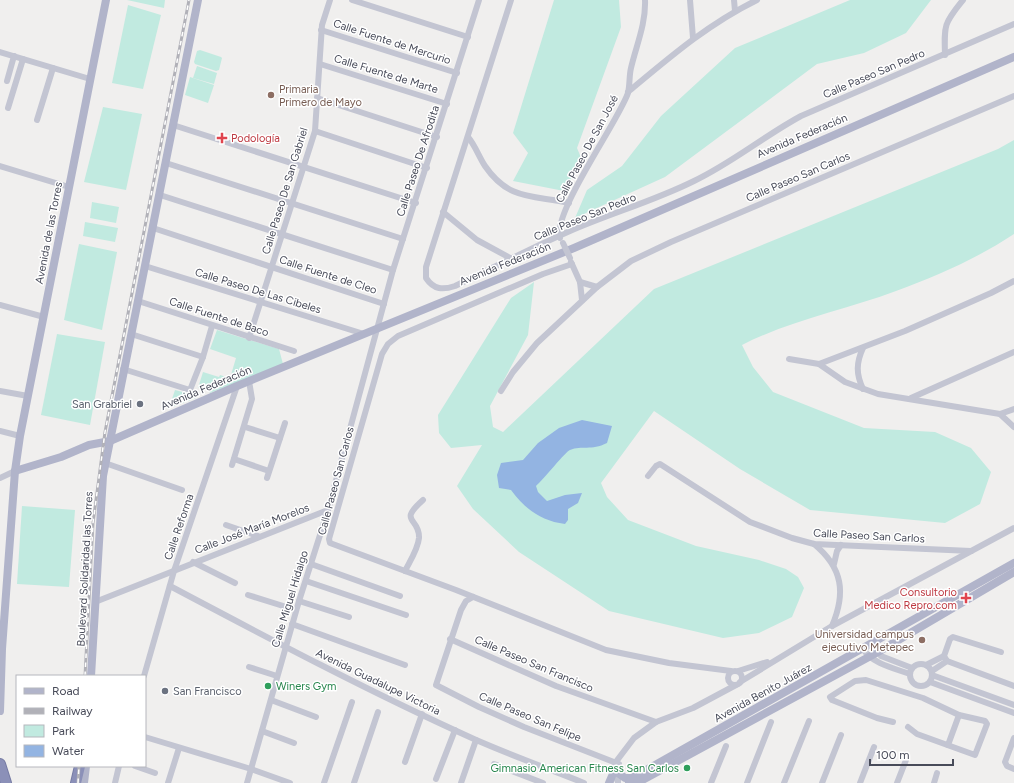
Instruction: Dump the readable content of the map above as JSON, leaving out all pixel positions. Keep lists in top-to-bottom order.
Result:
{
  "streets": {
    "main road": [
      "Avenida Federación",
      "Avenida de las Torres",
      "Boulevard Solidaridad las Torres",
      "Avenida Benito Juárez"
    ],
    "street": [
      "Calle Fuente de Mercurio",
      "Calle Fuente de Marte",
      "Calle Paseo San Pedro",
      "Calle Paseo De San José",
      "Calle Paseo De Afrodita",
      "Calle Paseo San Carlos",
      "Calle Paseo De San Gabriel",
      "Calle Fuente de Cleo",
      "Calle Paseo De Las Cibeles",
      "Calle Fuente de Baco",
      "Calle Reforma",
      "Calle José María Morelos",
      "Calle Miguel Hidalgo",
      "Calle Paseo San Francisco",
      "Avenida Guadalupe Victoria",
      "Calle Paseo San Felipe"
    ]
  },
  "crossings": [
    ["Calle Fuente de Mercurio", "Calle Paseo De Afrodita"],
    ["Calle Fuente de Mercurio", "Calle Paseo De San Gabriel"],
    ["Calle Fuente de Marte", "Calle Paseo De Afrodita"],
    ["Calle Fuente de Marte", "Calle Paseo De San Gabriel"],
    ["Calle Paseo San Pedro", "Calle Paseo De San José"],
    ["Avenida Federación", "Calle Paseo De Afrodita"],
    ["Avenida Federación", "Avenida de las Torres"],
    ["Avenida Federación", "Calle Paseo De Las Cibeles"],
    ["Avenida Federación", "Calle Reforma"],
    ["Avenida Federación", "Calle Miguel Hidalgo"],
    ["Calle Paseo De Afrodita", "Calle Fuente de Cleo"],
    ["Calle Paseo De Afrodita", "Calle Miguel Hidalgo"],
    ["Calle Paseo De San Gabriel", "Calle Fuente de Cleo"],
    ["Calle Paseo De San Gabriel", "Calle Paseo De Las Cibeles"],
    ["Calle Paseo De San Gabriel", "Calle Fuente de Baco"],
    ["Calle Reforma", "Calle José María Morelos"],
    ["Calle Reforma", "Avenida Guadalupe Victoria"],
    ["Calle José María Morelos", "Boulevard Solidaridad las Torres"],
    ["Calle José María Morelos", "Calle Miguel Hidalgo"],
    ["Calle Miguel Hidalgo", "Avenida Guadalupe Victoria"],
    ["Calle Paseo San Francisco", "Calle Paseo San Felipe"]
  ],
  "places": {
    "other": [
      "Primaria Primero de Mayo",
      "San Grabriel",
      "Universidad campus ejecutivo Metepec",
      "Winers Gym",
      "San Francisco",
      "Gimnasio American Fitness San Carlos"
    ],
    "health": ["Podología", "Consultorio Medico Repro.com"]
  },
  "legend": [
    "Road",
    "Railway",
    "Park",
    "Water"
  ],
  "scale_bar": "100 m"
}
